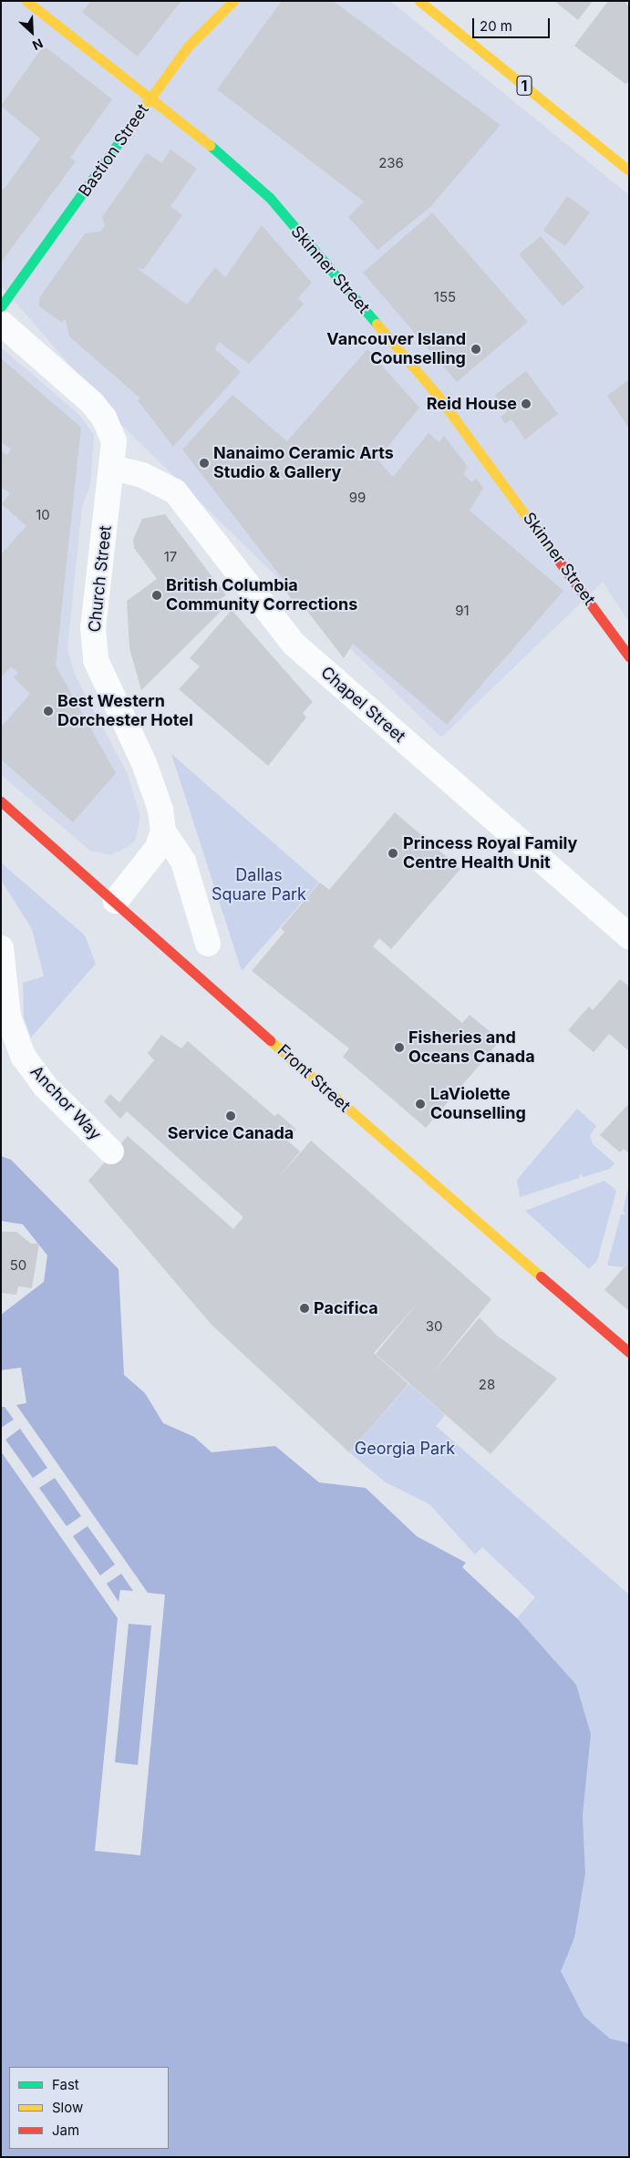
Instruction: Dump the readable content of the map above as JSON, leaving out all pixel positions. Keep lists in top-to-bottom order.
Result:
{
  "streets": {
    "main road": [
      "1",
      "Bastion Street",
      "Skinner Street",
      "Front Street"
    ],
    "street": ["Church Street", "Chapel Street", "Anchor Way"]
  },
  "crossings": [
    ["Bastion Street", "Skinner Street"],
    ["Church Street", "Chapel Street"]
  ],
  "parks": ["Dallas Square Park", "Georgia Park"],
  "places": [
    "Vancouver Island Counselling",
    "Reid House",
    "Nanaimo Ceramic Arts Studio & Gallery",
    "British Columbia Community Corrections",
    "Best Western Dorchester Hotel",
    "Princess Royal Family Centre Health Unit",
    "Fisheries and Oceans Canada",
    "LaViolette Counselling",
    "Service Canada",
    "Pacifica"
  ],
  "house_numbers": [
    "236",
    "155",
    "99",
    "10",
    "17",
    "91",
    "50",
    "30",
    "28"
  ],
  "legend": ["Fast", "Slow", "Jam"],
  "scale_bar": "20 m",
  "north": "bottom right"
}
